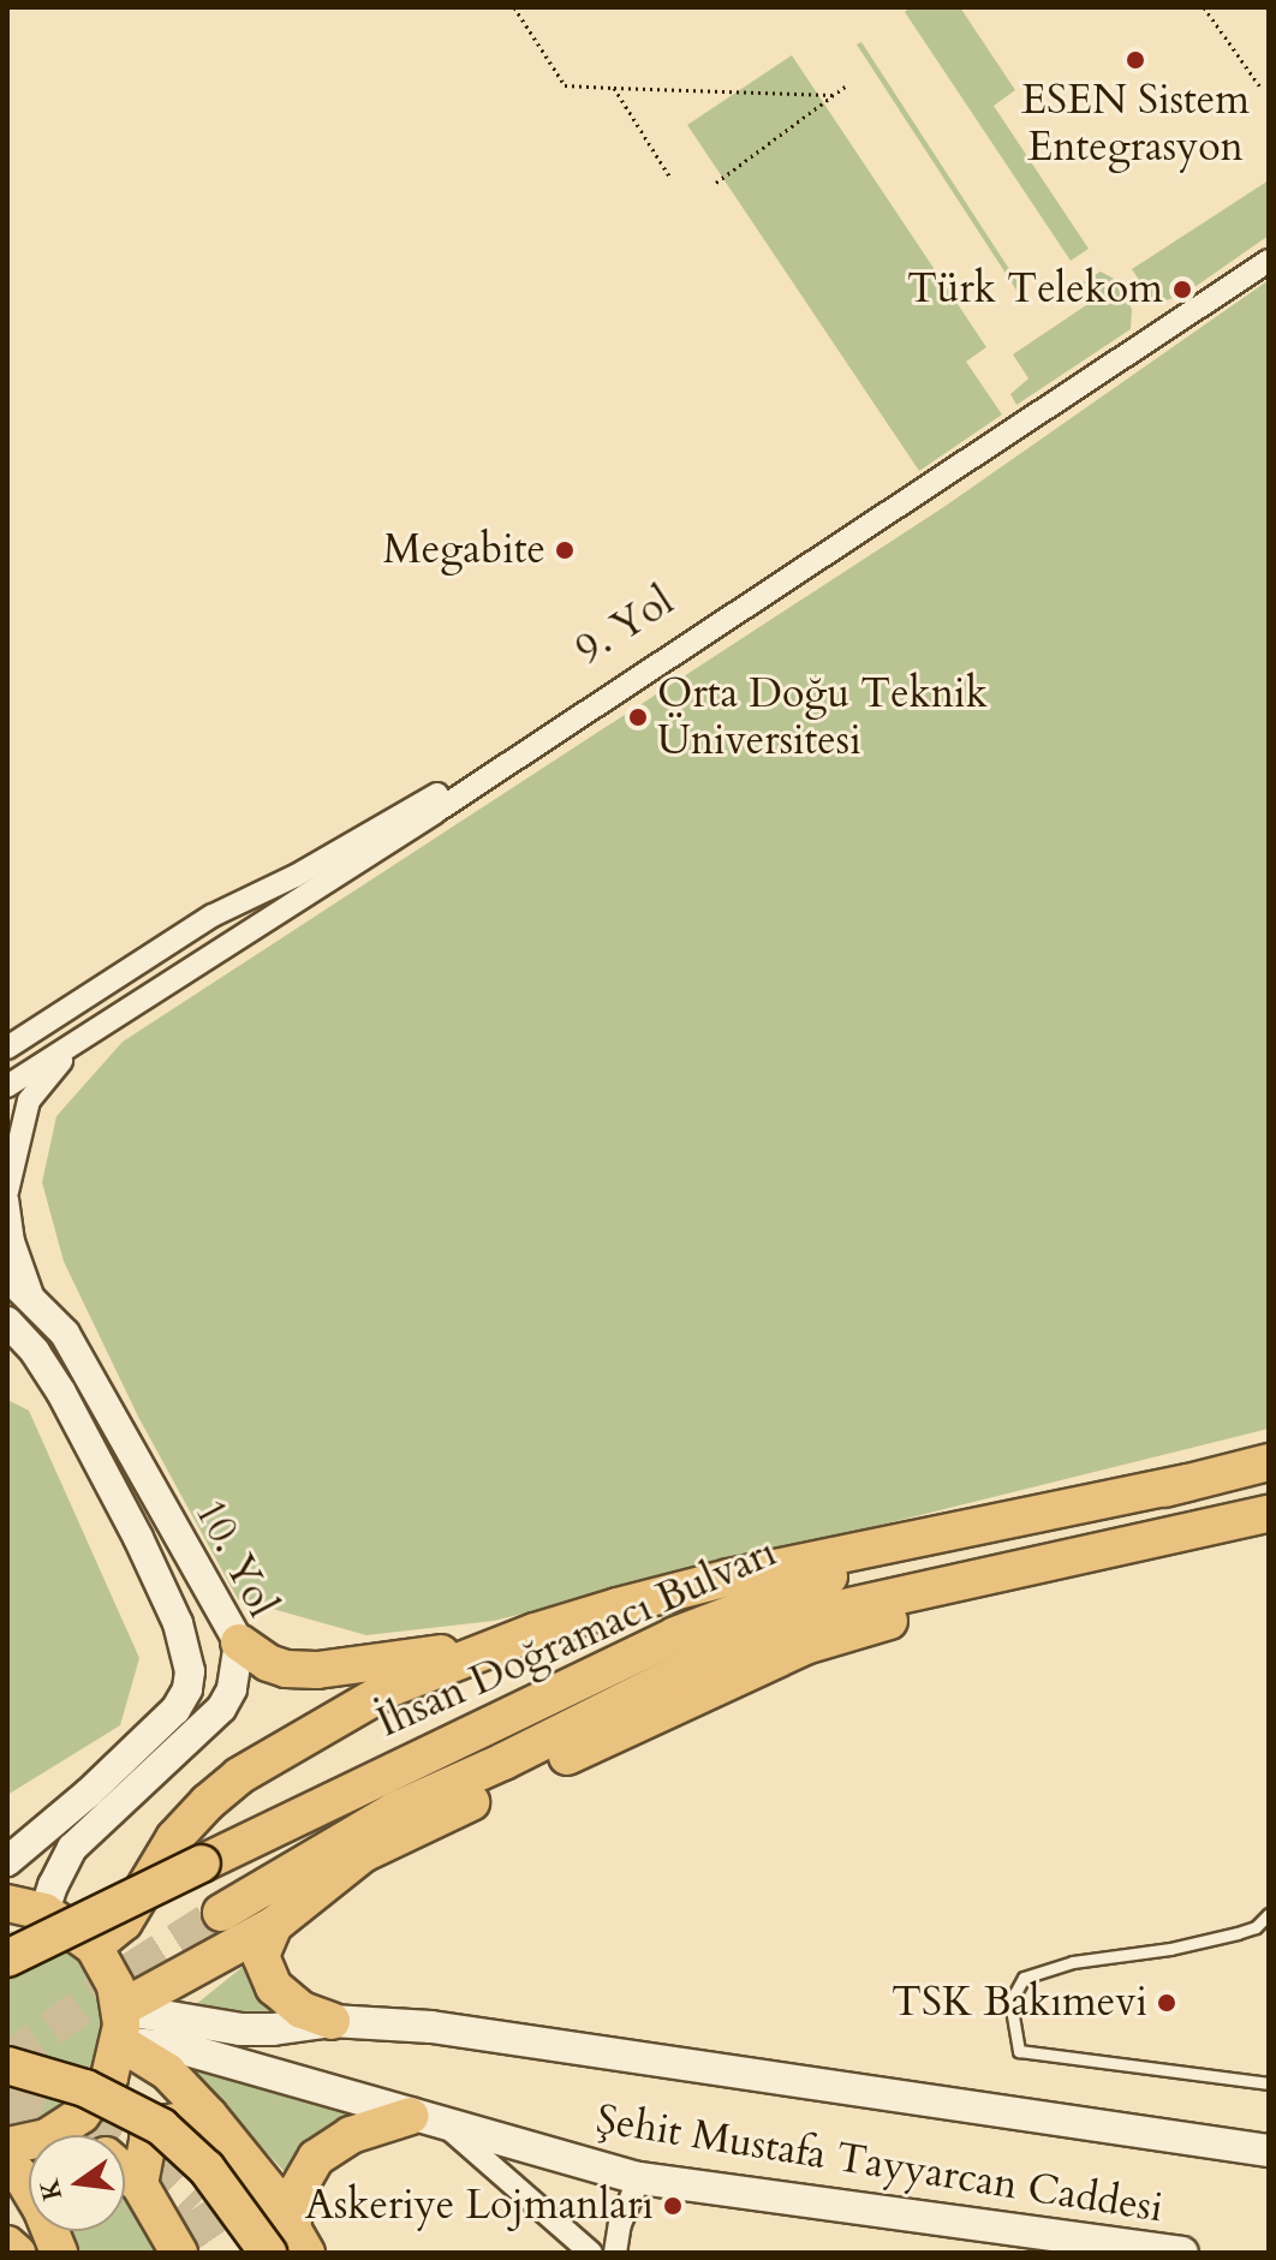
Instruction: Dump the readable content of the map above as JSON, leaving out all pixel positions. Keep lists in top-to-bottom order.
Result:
{
  "streets": {
    "main road": ["İhsan Doğramacı Bulvarı", "Şehit Mustafa Tayyarcan Caddesi"],
    "street": ["9. Yol", "10. Yol"]
  },
  "places": [
    "ESEN Sistem Entegrasyon",
    "Türk Telekom",
    "Megabite",
    "Orta Doğu Teknik Üniversitesi",
    "TSK Bakımevi",
    "Askeriye Lojmanları"
  ],
  "north": "left"
}
